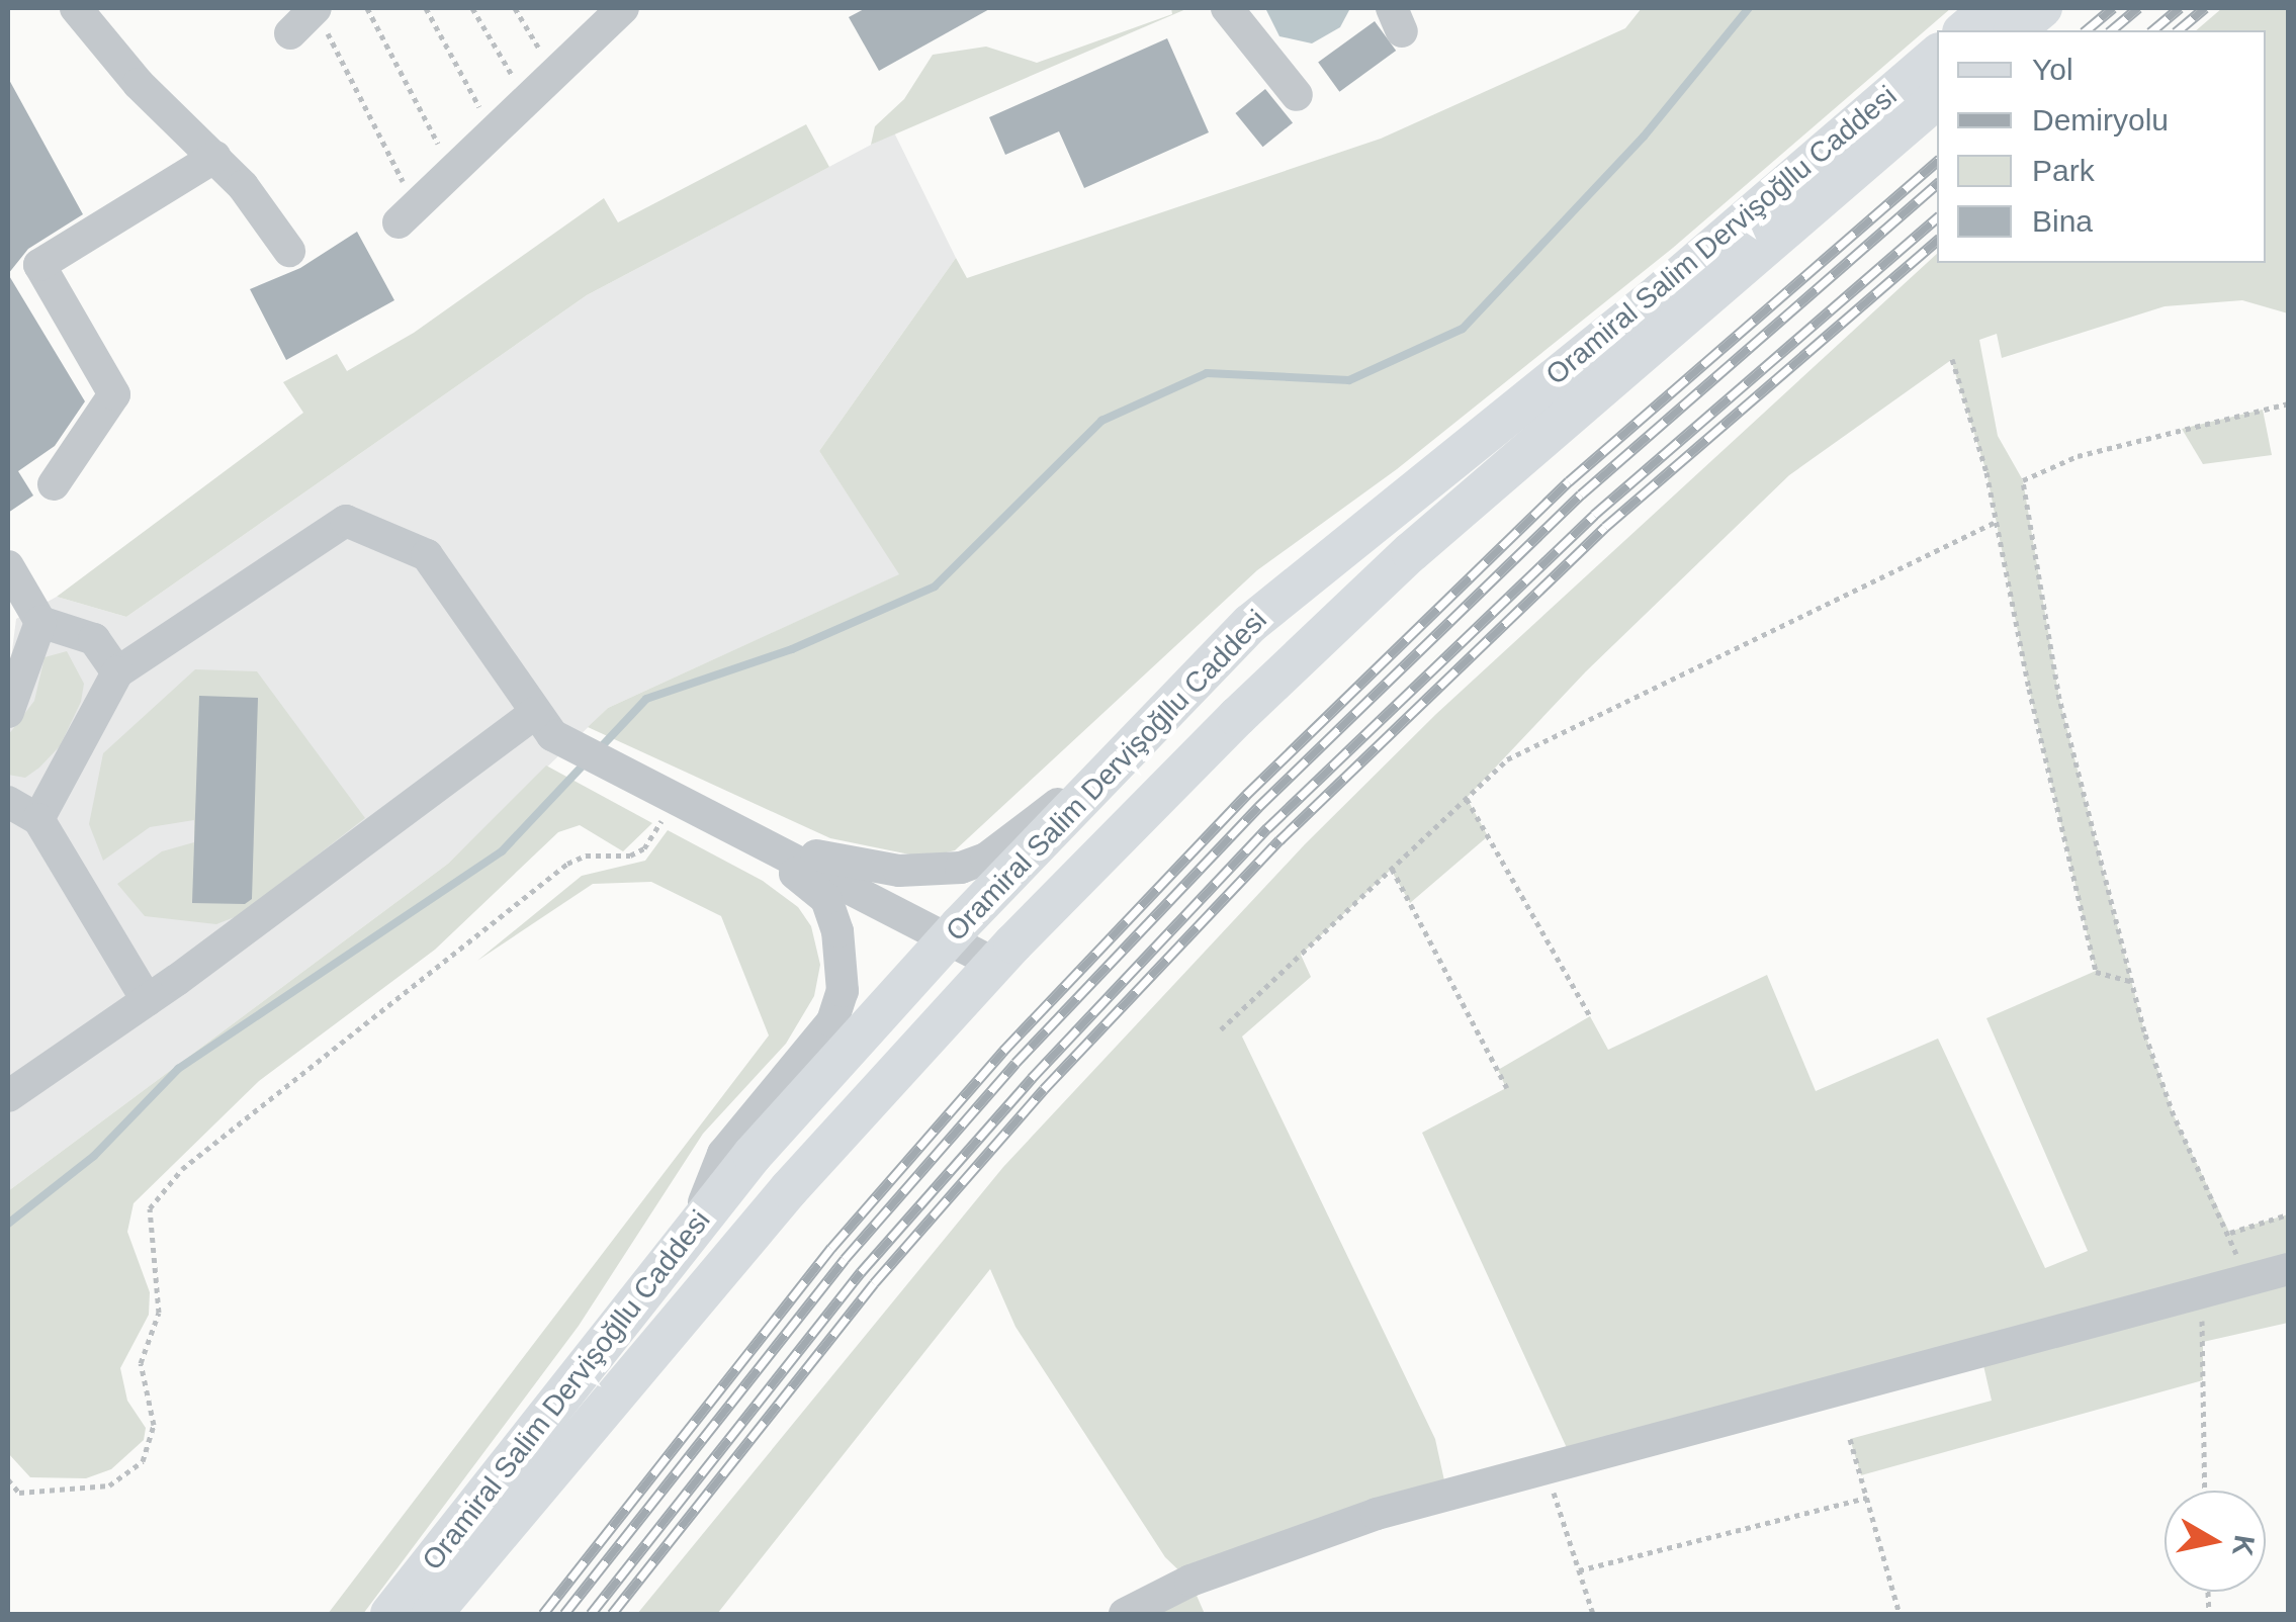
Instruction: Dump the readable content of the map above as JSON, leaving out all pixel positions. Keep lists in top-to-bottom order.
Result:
{
  "streets": {
    "main road": ["Oramiral Salim Dervişoğllu Caddesi"]
  },
  "legend": [
    "Yol",
    "Demiryolu",
    "Park",
    "Bina"
  ],
  "north": "right"
}
